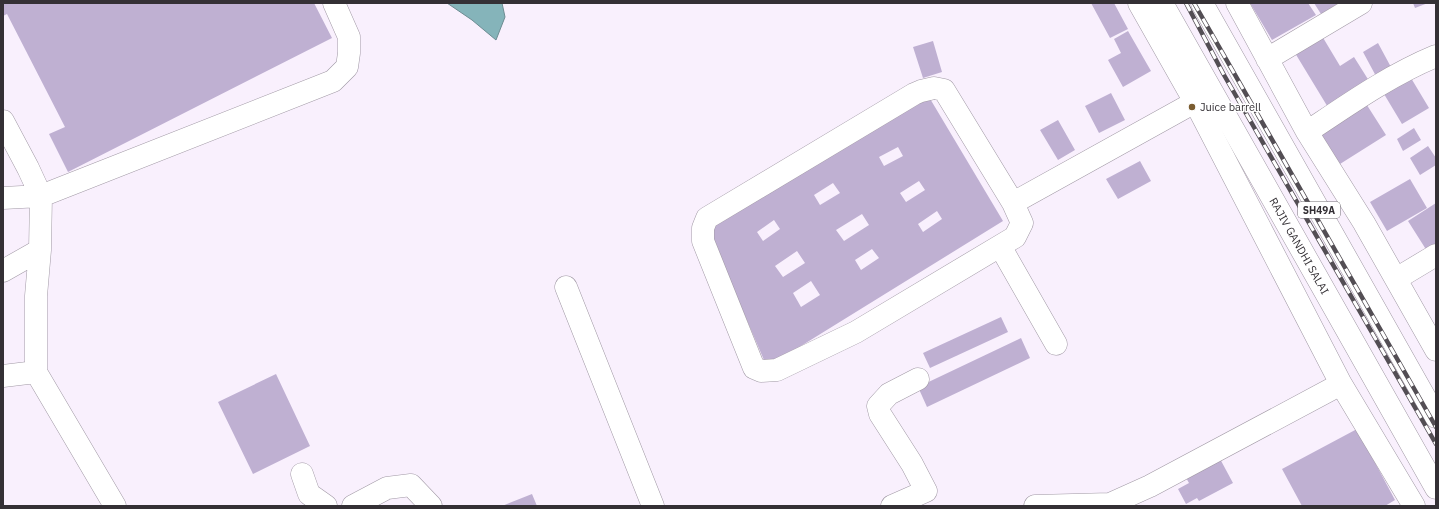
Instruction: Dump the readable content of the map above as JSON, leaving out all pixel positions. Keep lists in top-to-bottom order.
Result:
{
  "streets": {
    "street": ["SH49A", "RAJIV GANDHI SALAI"]
  },
  "places": ["Juice barrell"]
}
